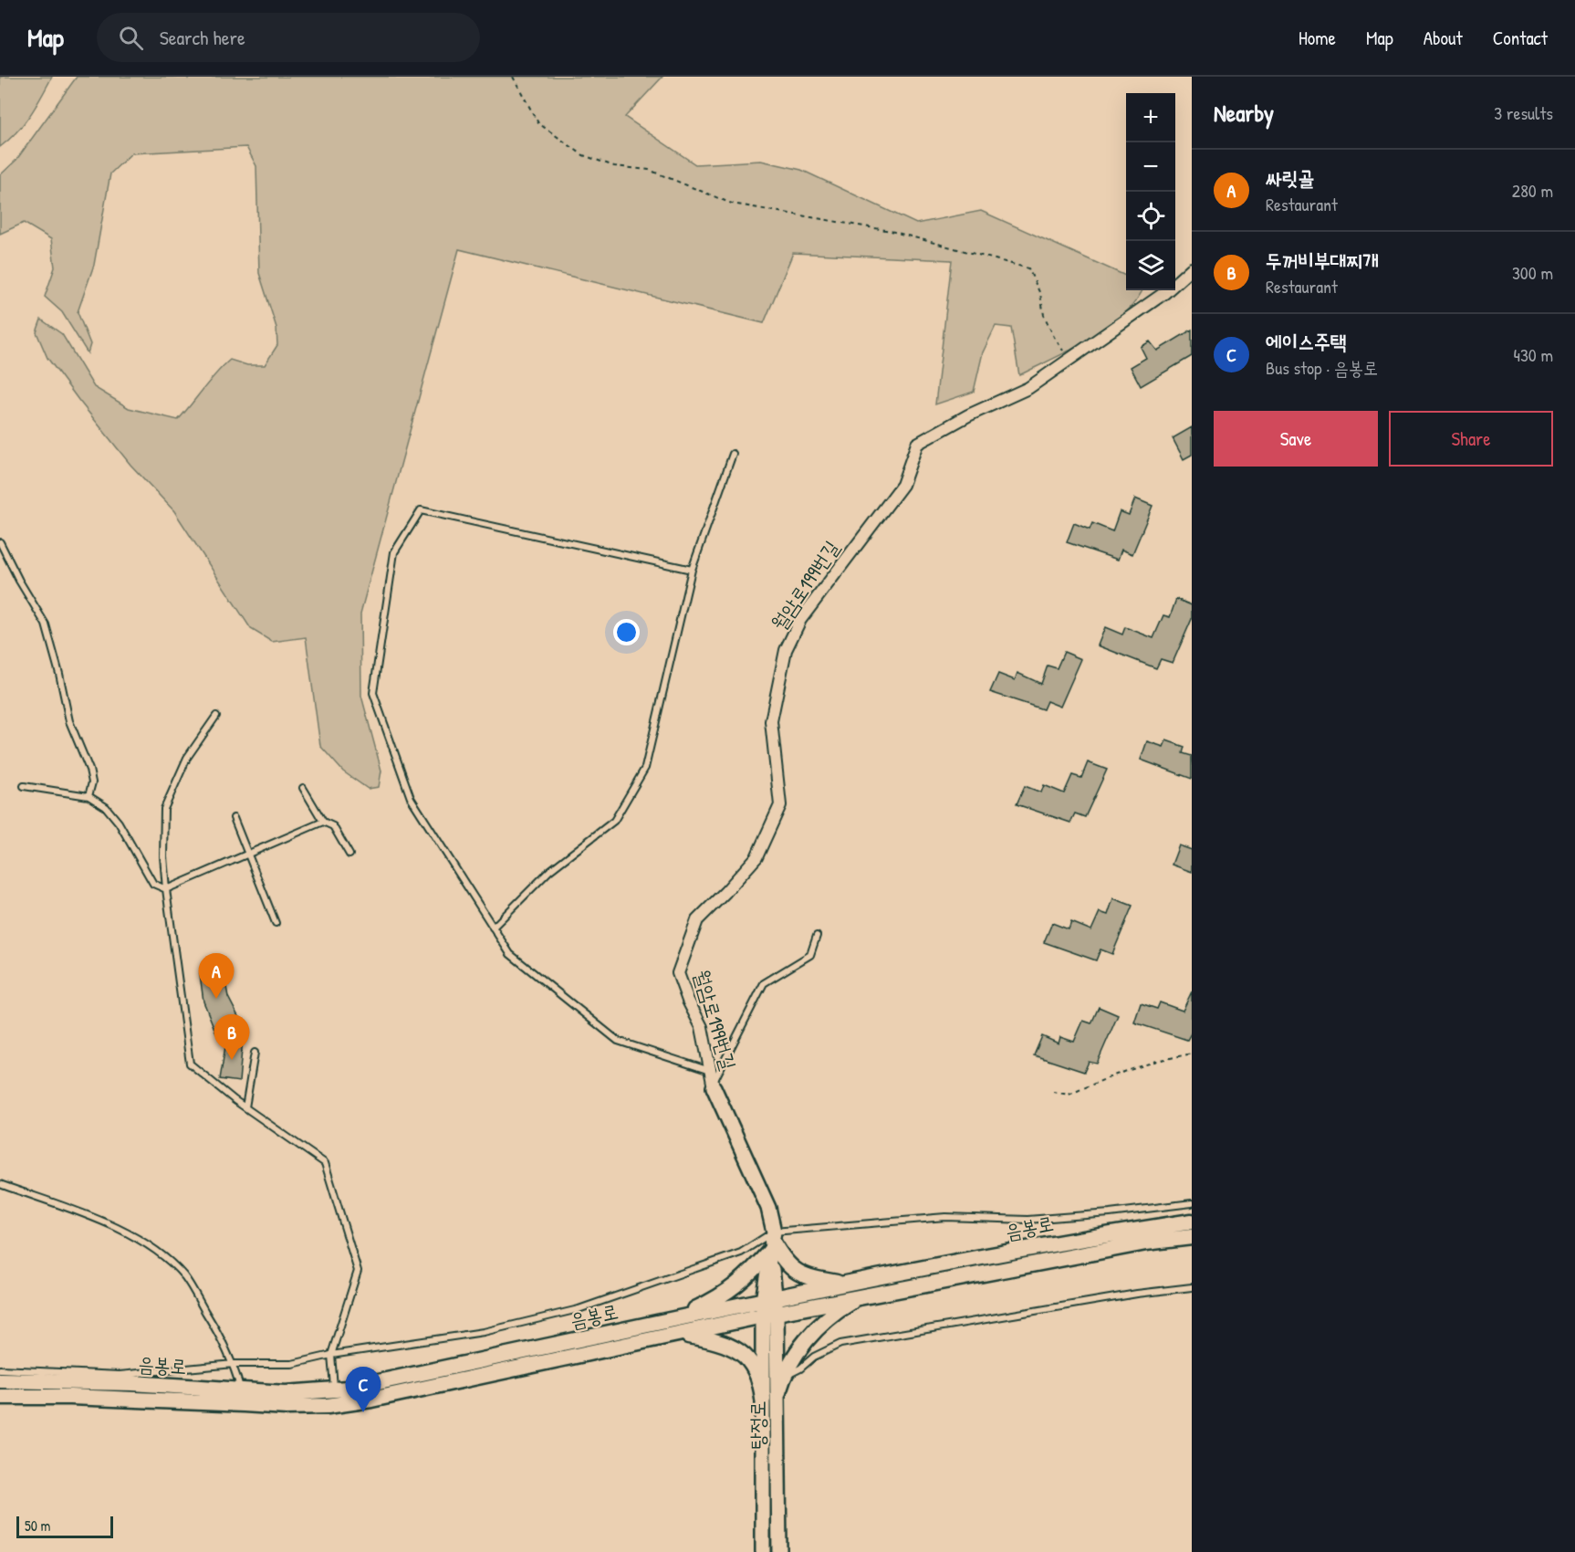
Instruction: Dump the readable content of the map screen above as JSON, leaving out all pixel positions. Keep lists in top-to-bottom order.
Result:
{
  "streets": {
    "main road": ["음봉로"],
    "street": ["월암로199번길", "탕정로"]
  },
  "crossings": [
    ["음봉로", "탕정로"]
  ],
  "scale_bar": "50 m",
  "page": {
    "header": "Map",
    "search": "Search here",
    "nav": [
      "Home",
      "Map",
      "About",
      "Contact"
    ],
    "heading": ["Nearby", "3 results"],
    "map_buttons": ["+", "−"],
    "list": [
      {
        "mark": "A",
        "name": "싸릿골",
        "note": "Restaurant",
        "value": "280 m"
      },
      {
        "mark": "B",
        "name": "두꺼비부대찌개",
        "note": "Restaurant",
        "value": "300 m"
      },
      {
        "mark": "C",
        "name": "에이스주택",
        "note": "Bus stop · 음봉로",
        "value": "430 m"
      }
    ],
    "buttons": ["Save", "Share"],
    "pins": ["A", "B", "C"],
    "scale": "50 m"
  }
}
